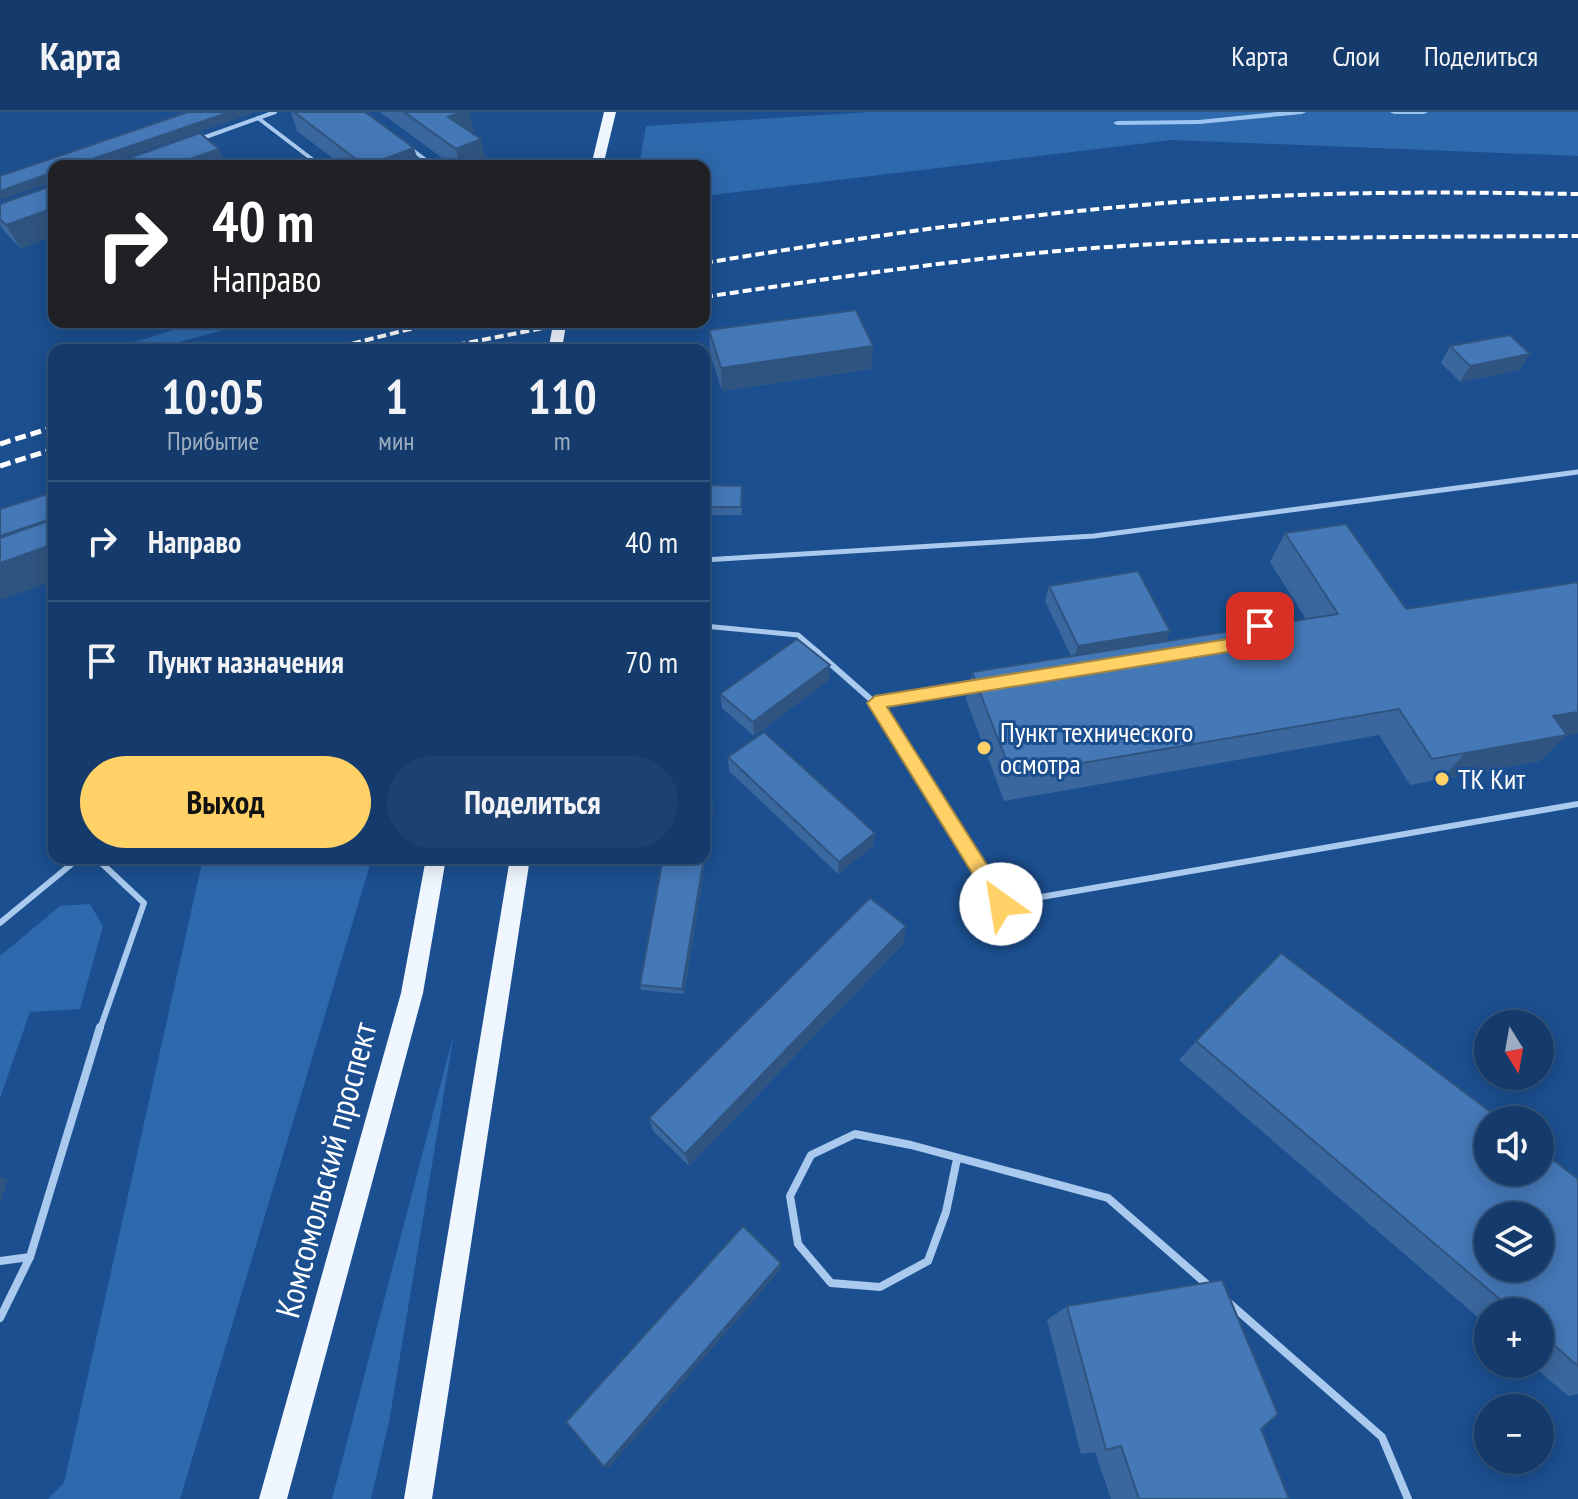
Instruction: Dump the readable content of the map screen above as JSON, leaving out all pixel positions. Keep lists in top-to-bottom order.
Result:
{
  "streets": {
    "main road": ["Комсомольский проспект"]
  },
  "places": ["Пункт технического осмотра", "ТК Кит"],
  "north": "bottom",
  "page": {
    "header": "Карта",
    "nav": ["Карта", "Слои", "Поделиться"],
    "turn": ["40 m", "Направо"],
    "eta": [
      "10:05",
      "Прибытие",
      "1",
      "мин",
      "110",
      "m"
    ],
    "list": [
      {
        "name": "Направо",
        "value": "40 m"
      },
      {
        "name": "Пункт назначения",
        "value": "70 m"
      }
    ],
    "buttons": ["Выход", "Поделиться"],
    "map_buttons": ["+", "−"]
  }
}
